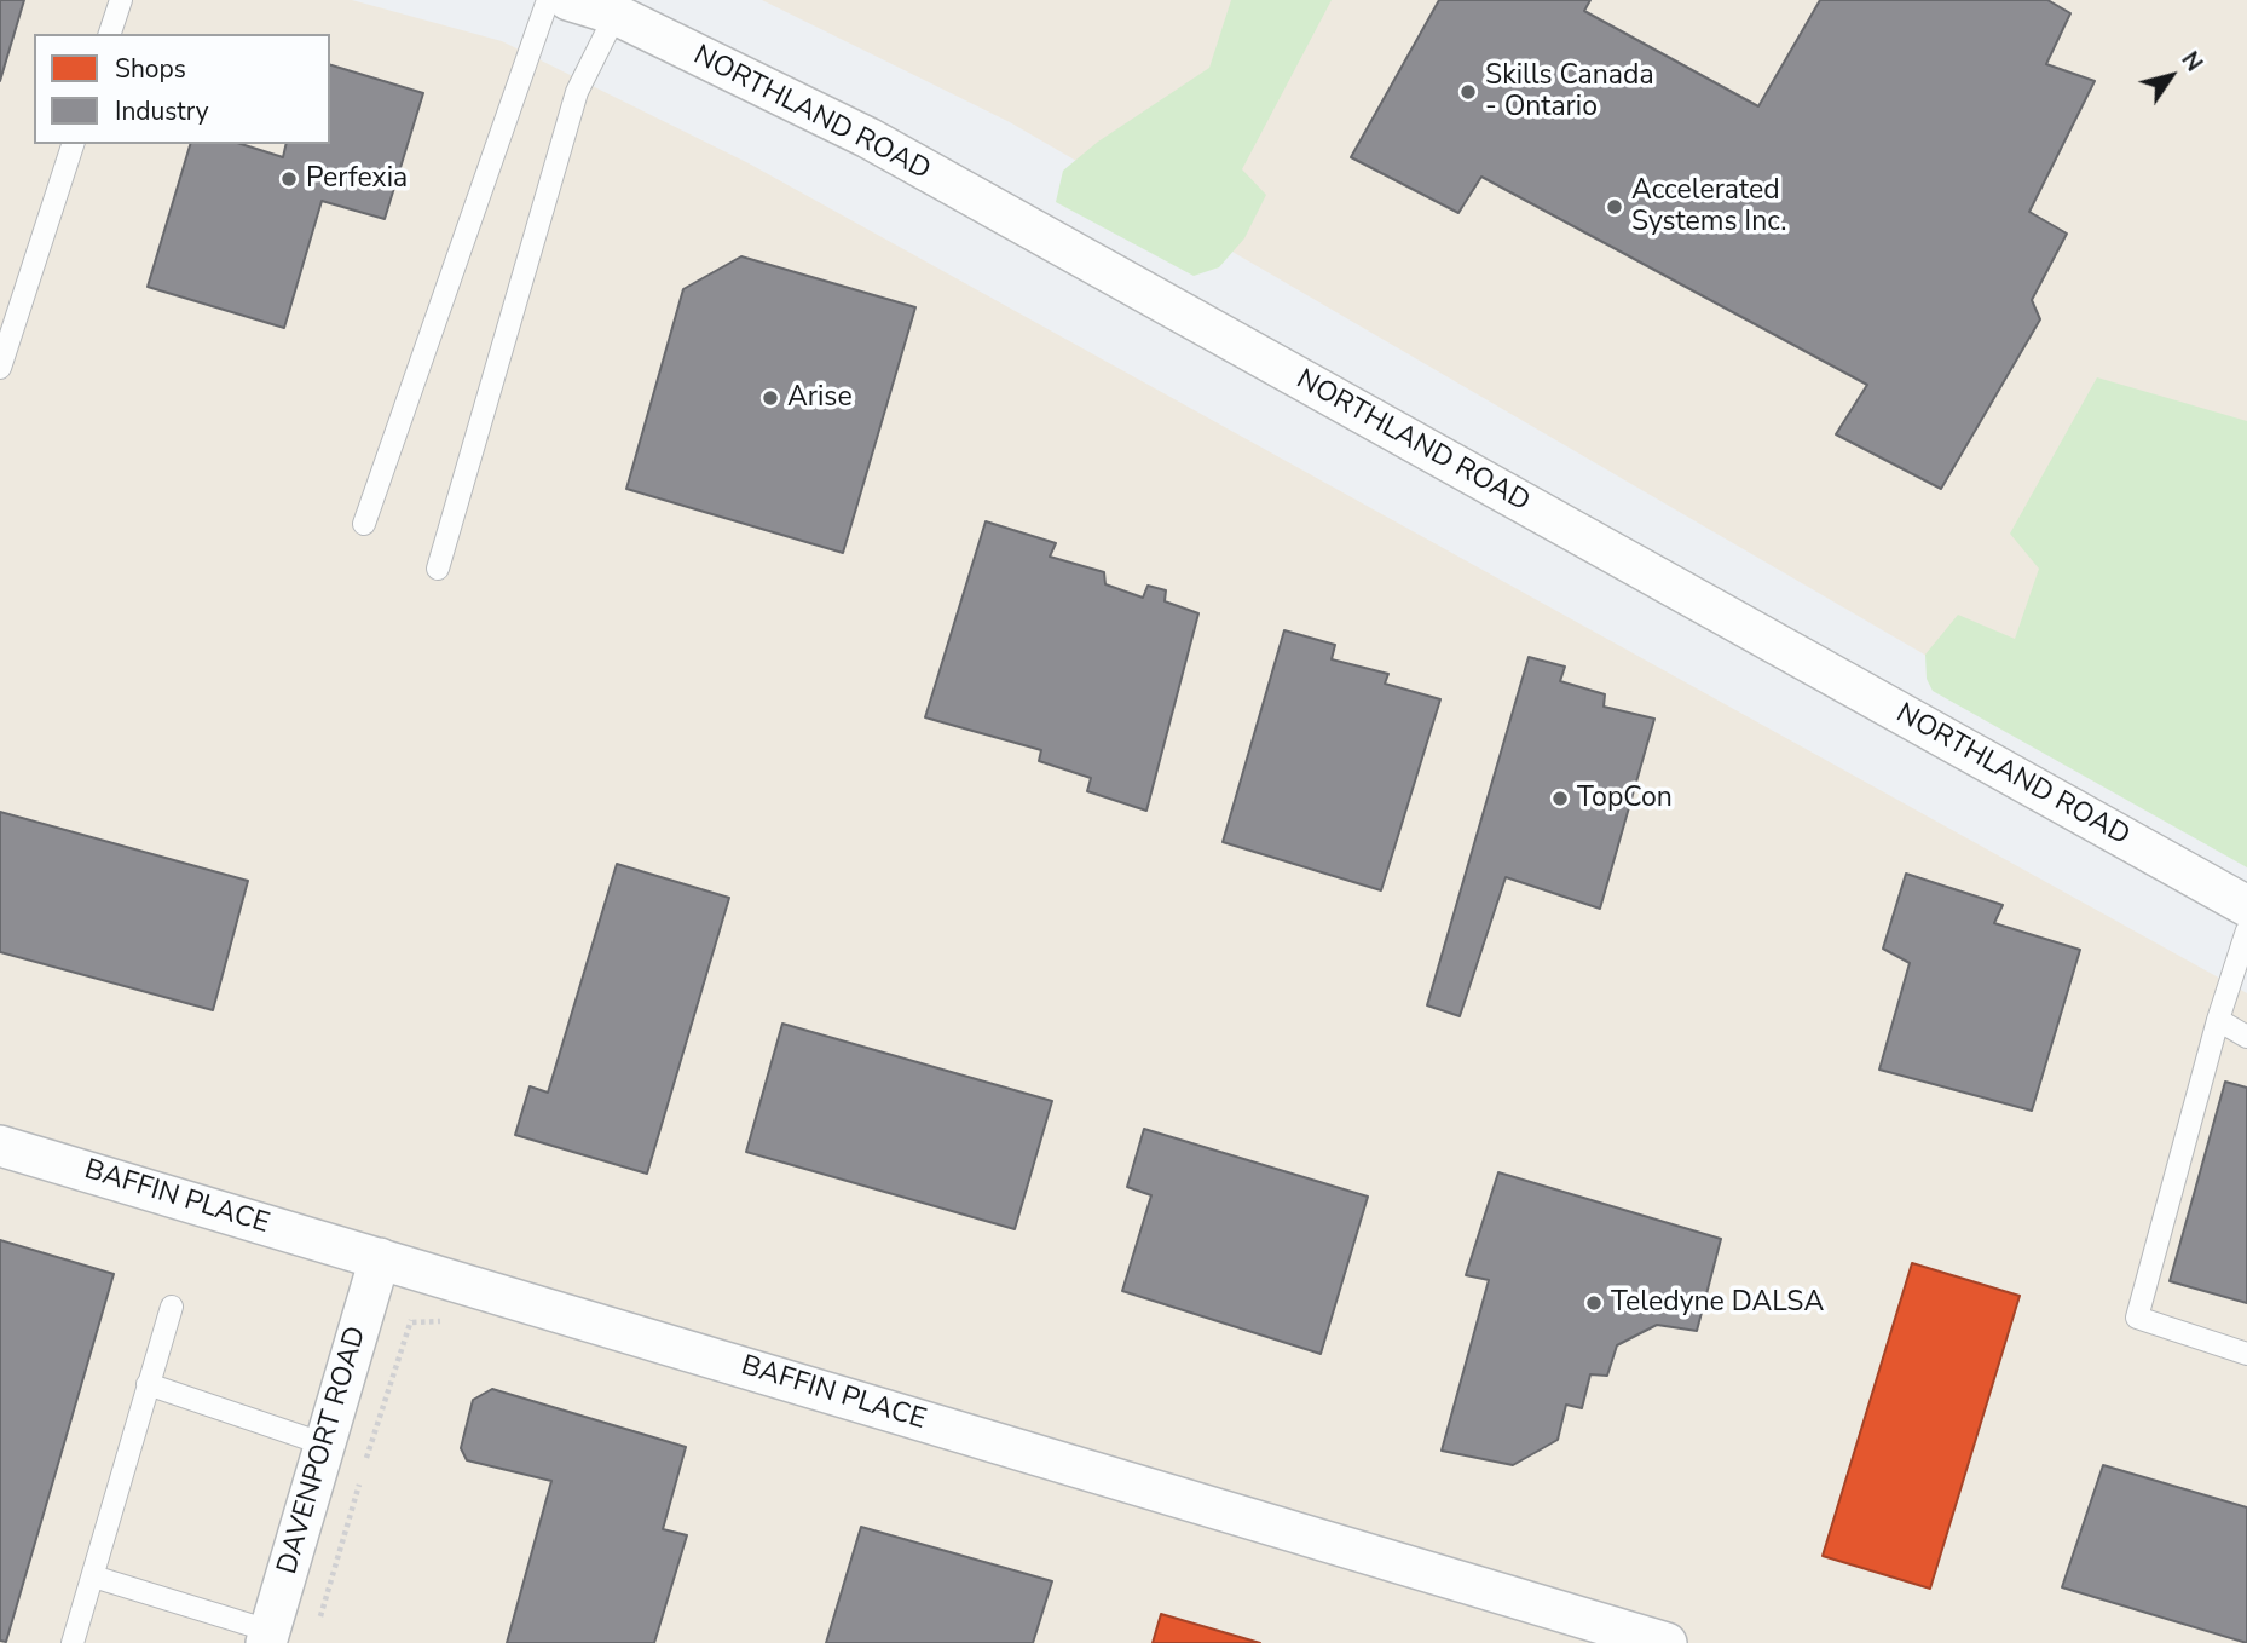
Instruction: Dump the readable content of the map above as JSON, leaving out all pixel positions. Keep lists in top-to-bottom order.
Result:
{
  "streets": {
    "street": ["NORTHLAND ROAD", "BAFFIN PLACE", "DAVENPORT ROAD"]
  },
  "crossings": [
    ["BAFFIN PLACE", "DAVENPORT ROAD"]
  ],
  "places": [
    "Skills Canada - Ontario",
    "Perfexia",
    "Accelerated Systems Inc.",
    "Arise",
    "TopCon",
    "Teledyne DALSA"
  ],
  "legend": ["Shops", "Industry"],
  "north": "top right"
}
